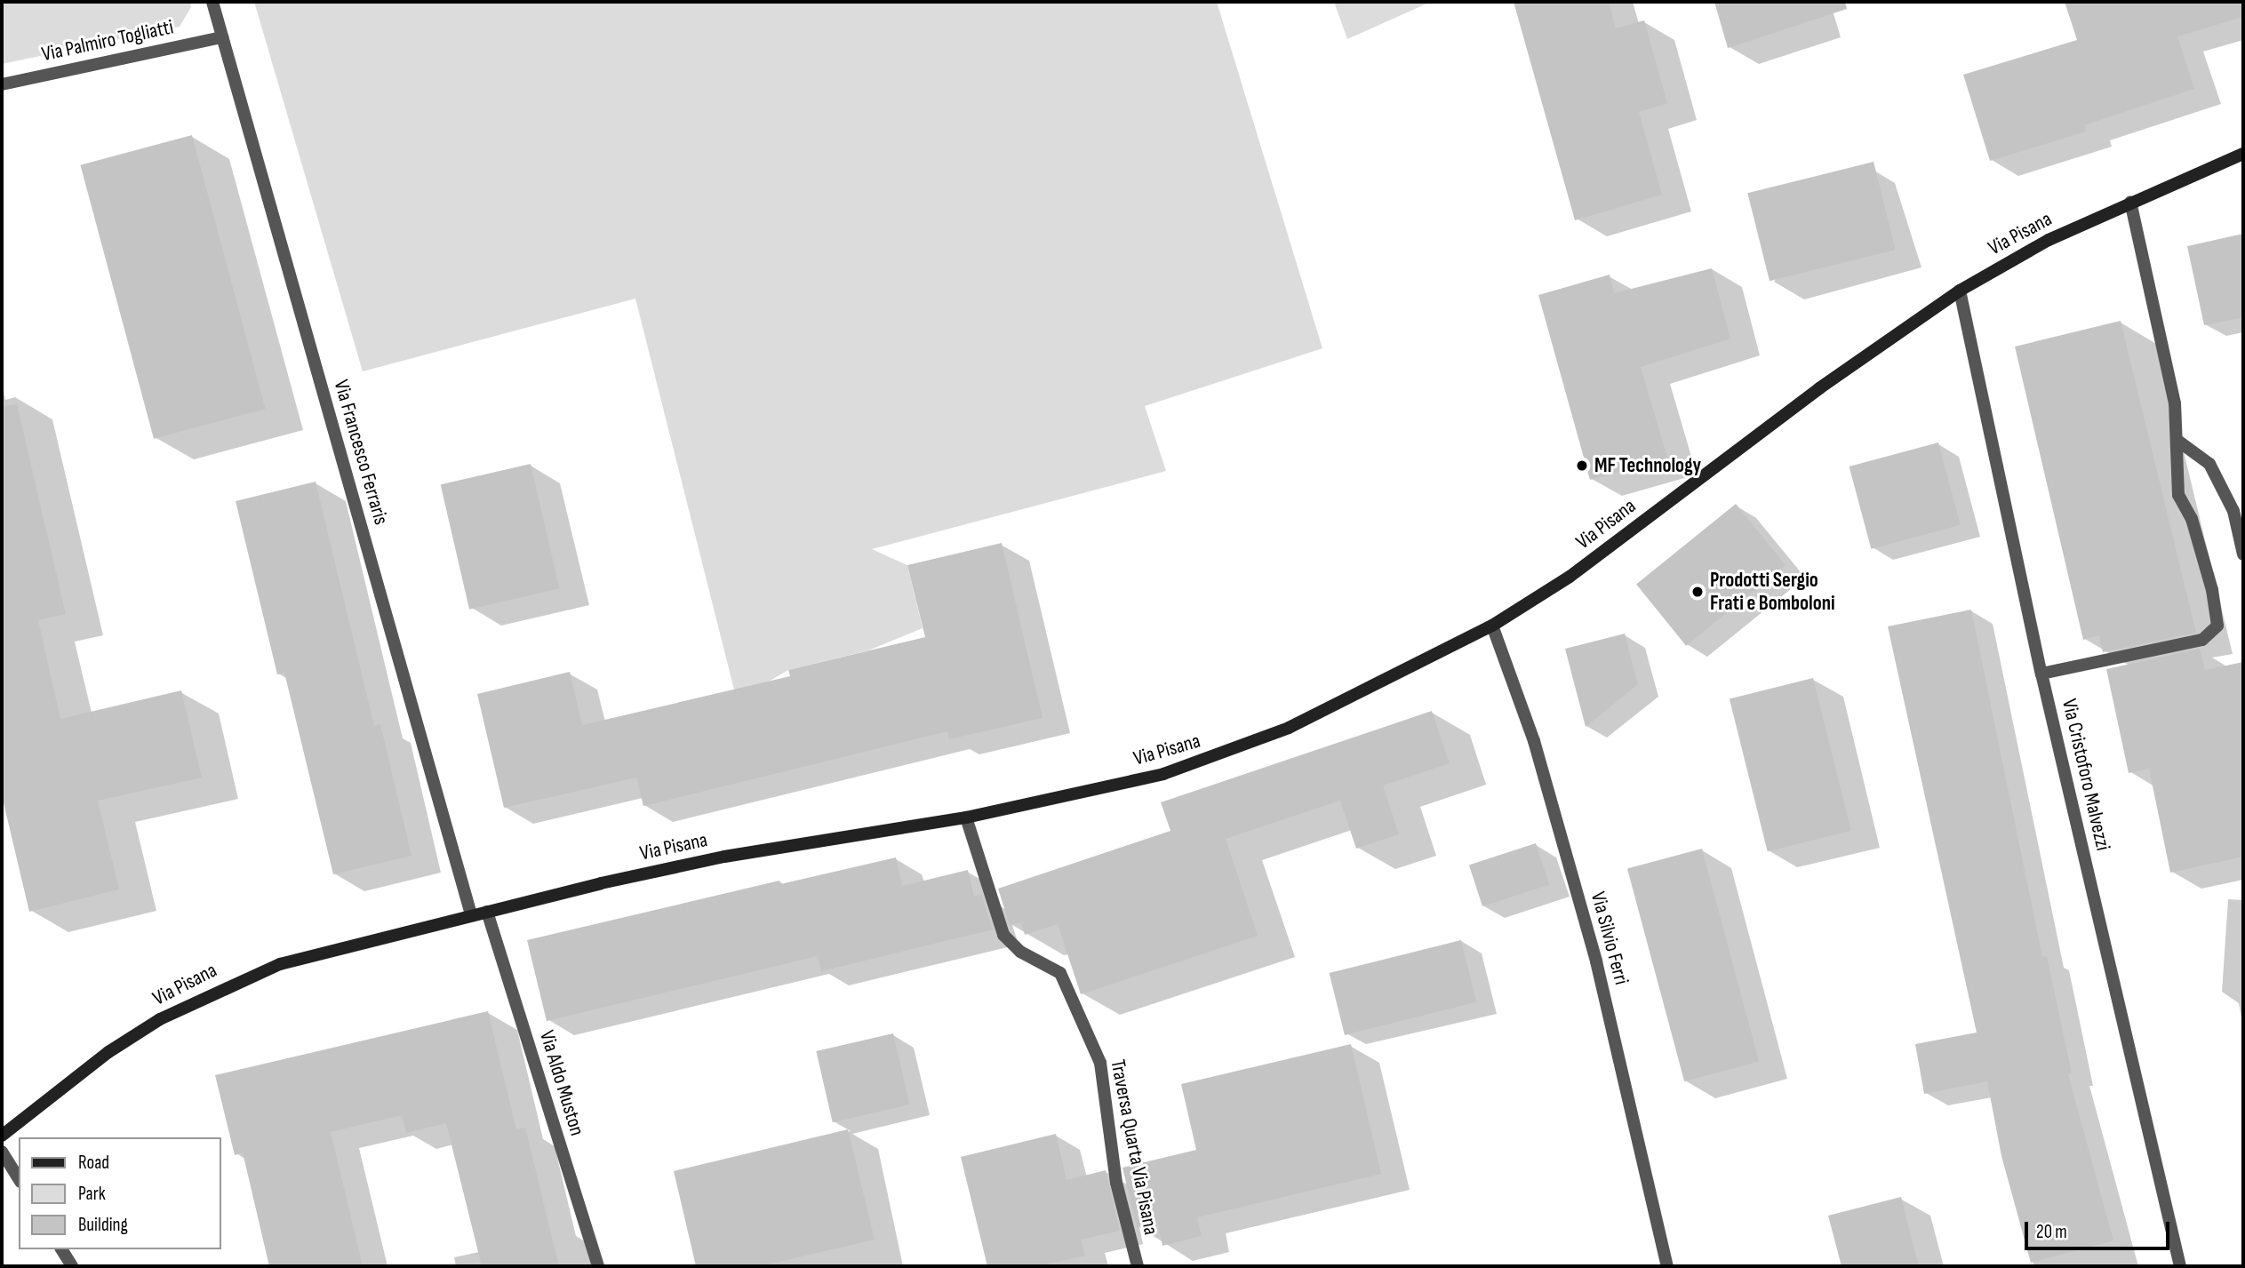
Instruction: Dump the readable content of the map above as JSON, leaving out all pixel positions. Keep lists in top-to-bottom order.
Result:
{
  "streets": {
    "main road": ["Via Pisana"],
    "street": [
      "Via Palmiro Togliatti",
      "Via Francesco Ferraris",
      "Via Cristoforo Malvezzi",
      "Via Silvio Ferri",
      "Via Aldo Muston",
      "Traversa Quarta Via Pisana"
    ]
  },
  "crossings": [
    ["Via Palmiro Togliatti", "Via Francesco Ferraris"],
    ["Via Pisana", "Via Francesco Ferraris"],
    ["Via Pisana", "Via Cristoforo Malvezzi"],
    ["Via Pisana", "Via Silvio Ferri"],
    ["Via Pisana", "Via Aldo Muston"],
    ["Via Pisana", "Traversa Quarta Via Pisana"]
  ],
  "places": ["MF Technology", "Prodotti Sergio Frati e Bomboloni"],
  "legend": ["Road", "Park", "Building"],
  "scale_bar": "20 m"
}
